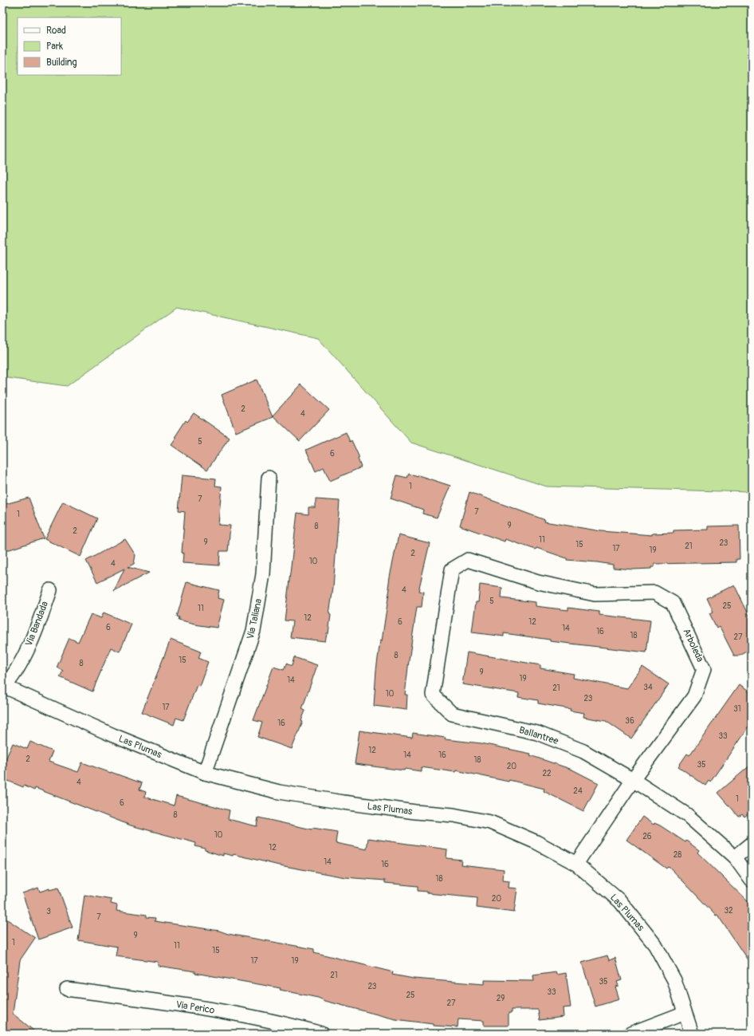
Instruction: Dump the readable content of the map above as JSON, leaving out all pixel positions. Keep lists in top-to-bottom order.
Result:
{
  "streets": {
    "street": [
      "Via Taliana",
      "Via Bandada",
      "Arboleda",
      "Ballantree",
      "Las Plumas",
      "Via Perico"
    ]
  },
  "crossings": [
    ["Via Taliana", "Las Plumas"],
    ["Via Bandada", "Las Plumas"],
    ["Arboleda", "Ballantree"],
    ["Arboleda", "Las Plumas"]
  ],
  "house_numbers": [
    "2",
    "4",
    "5",
    "6",
    "1",
    "7",
    "7",
    "1",
    "9",
    "8",
    "2",
    "11",
    "9",
    "23",
    "15",
    "21",
    "17",
    "19",
    "2",
    "10",
    "4",
    "4",
    "5",
    "25",
    "11",
    "12",
    "6",
    "12",
    "6",
    "14",
    "16",
    "18",
    "27",
    "8",
    "15",
    "8",
    "9",
    "19",
    "14",
    "34",
    "21",
    "10",
    "23",
    "17",
    "31",
    "36",
    "16",
    "33",
    "12",
    "14",
    "16",
    "2",
    "18",
    "35",
    "20",
    "22",
    "4",
    "24",
    "1",
    "6",
    "8",
    "10",
    "26",
    "12",
    "28",
    "14",
    "16",
    "18",
    "20",
    "32",
    "3",
    "7",
    "9",
    "1",
    "11",
    "15",
    "17",
    "19",
    "21",
    "35",
    "23",
    "33",
    "25",
    "29",
    "27"
  ],
  "legend": ["Road", "Park", "Building"]
}
